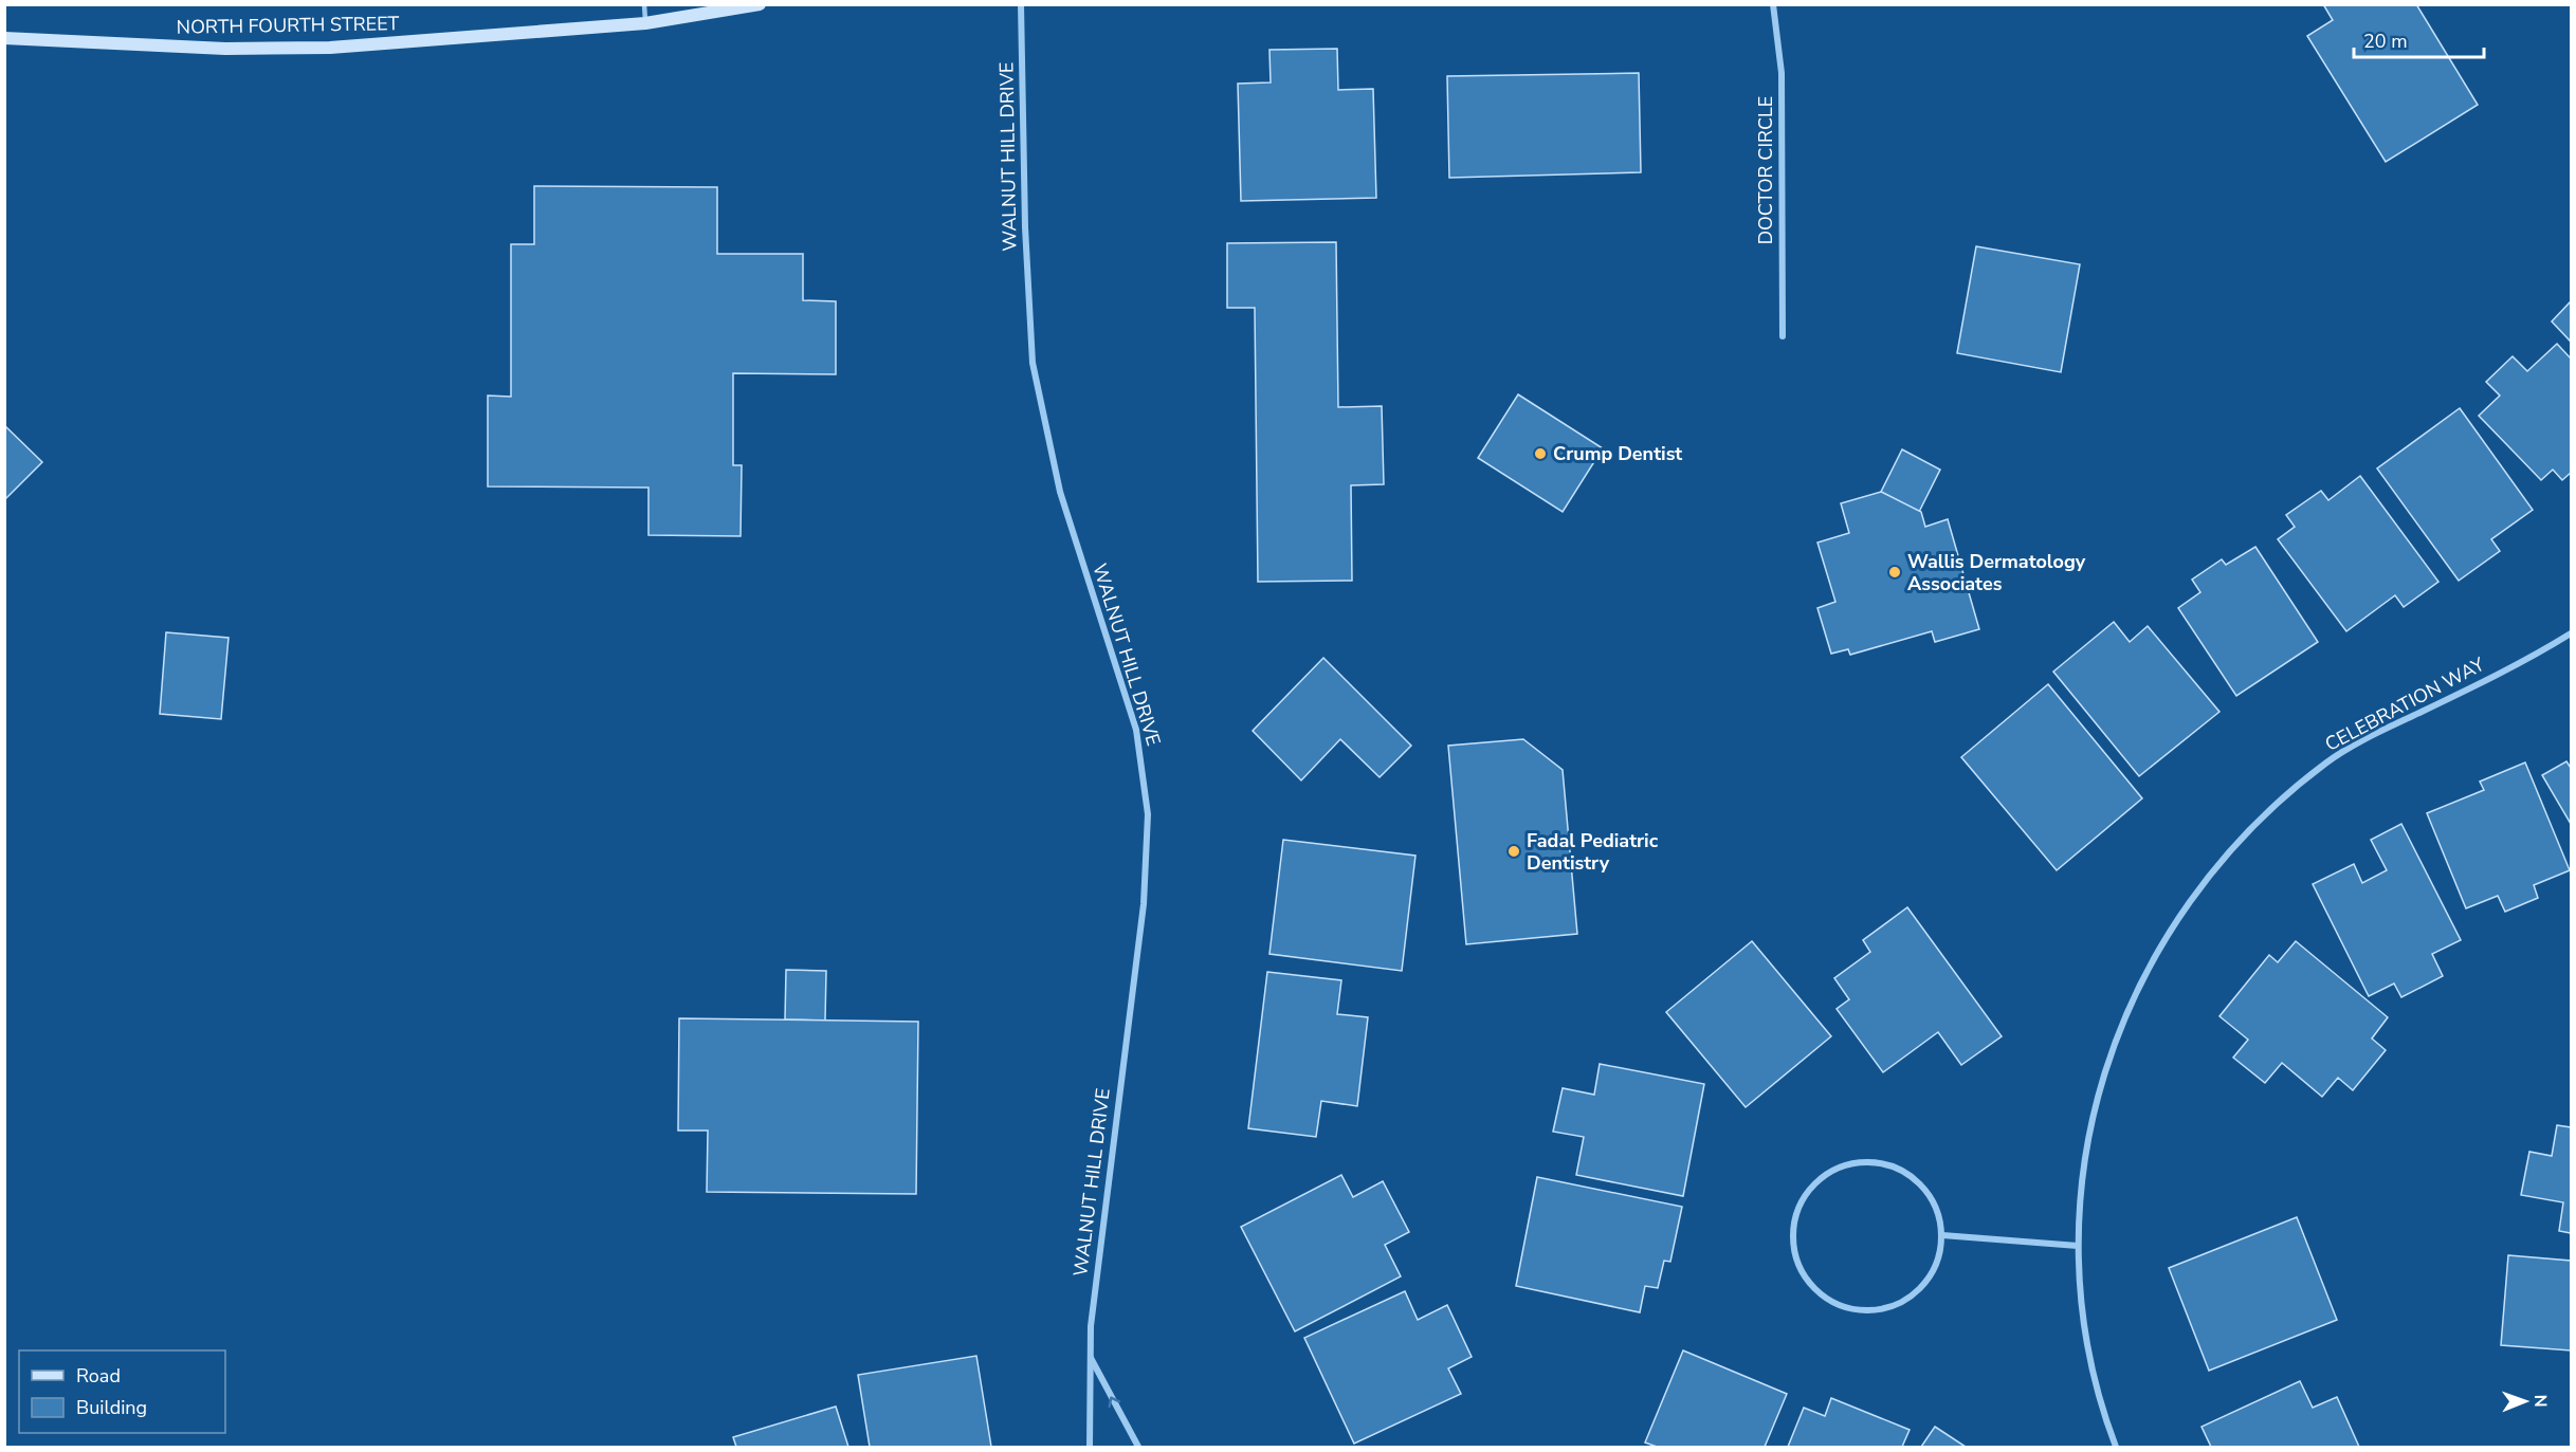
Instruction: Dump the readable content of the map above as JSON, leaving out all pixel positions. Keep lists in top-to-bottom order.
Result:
{
  "streets": {
    "main road": ["NORTH FOURTH STREET"],
    "street": ["WALNUT HILL DRIVE", "DOCTOR CIRCLE", "CELEBRATION WAY"]
  },
  "places": ["Crump Dentist", "Wallis Dermatology Associates", "Fadal Pediatric Dentistry"],
  "legend": ["Road", "Building"],
  "scale_bar": "20 m",
  "north": "right"
}
